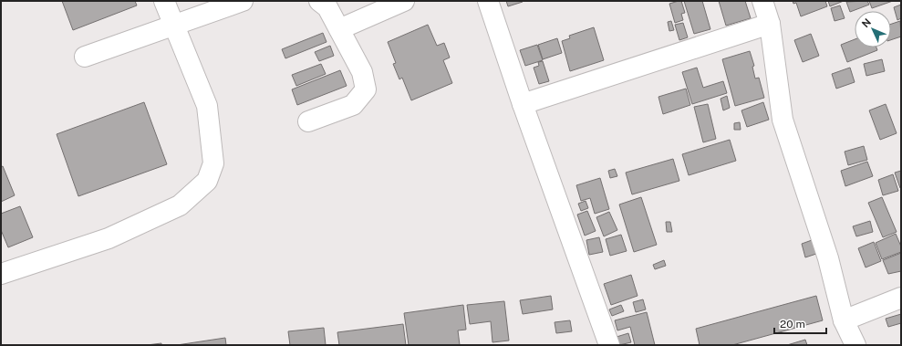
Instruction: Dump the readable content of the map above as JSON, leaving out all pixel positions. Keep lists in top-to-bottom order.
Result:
{
  "scale_bar": "20 m",
  "north": "top left"
}
